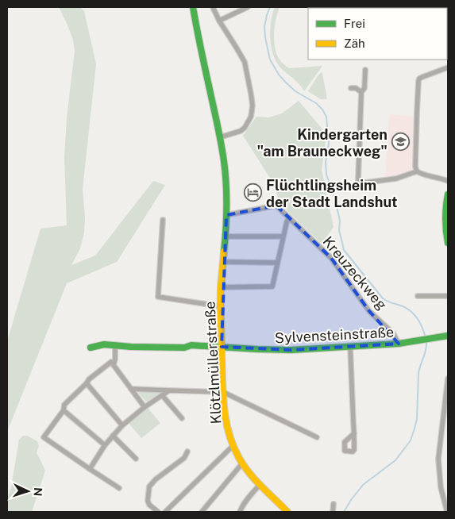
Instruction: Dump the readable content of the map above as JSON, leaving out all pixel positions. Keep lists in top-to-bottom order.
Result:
{
  "streets": {
    "street": ["Kreuzeckweg", "Sylvensteinstraße", "Klötzlmüllerstraße"]
  },
  "crossings": [
    ["Kreuzeckweg", "Sylvensteinstraße"],
    ["Kreuzeckweg", "Klötzlmüllerstraße"],
    ["Sylvensteinstraße", "Klötzlmüllerstraße"]
  ],
  "places": {
    "school or university": ["Kindergarten \"am Brauneckweg\""],
    "hotel": ["Flüchtlingsheim der Stadt Landshut"]
  },
  "legend": ["Frei", "Zäh"],
  "north": "right"
}
